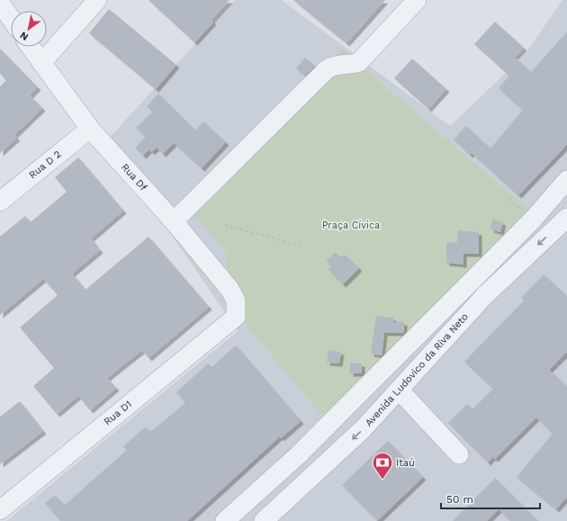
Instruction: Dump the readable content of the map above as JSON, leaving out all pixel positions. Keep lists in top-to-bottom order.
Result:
{
  "streets": {
    "street": [
      "Rua D 2",
      "Rua Df",
      "Avenida Ludovico da Riva Neto",
      "Rua D1"
    ]
  },
  "crossings": [
    ["Rua D 2", "Rua Df"],
    ["Rua Df", "Rua D1"]
  ],
  "parks": ["Praça Cívica"],
  "places": {
    "bank": ["Itaú"]
  },
  "scale_bar": "50 m",
  "north": "bottom left"
}
